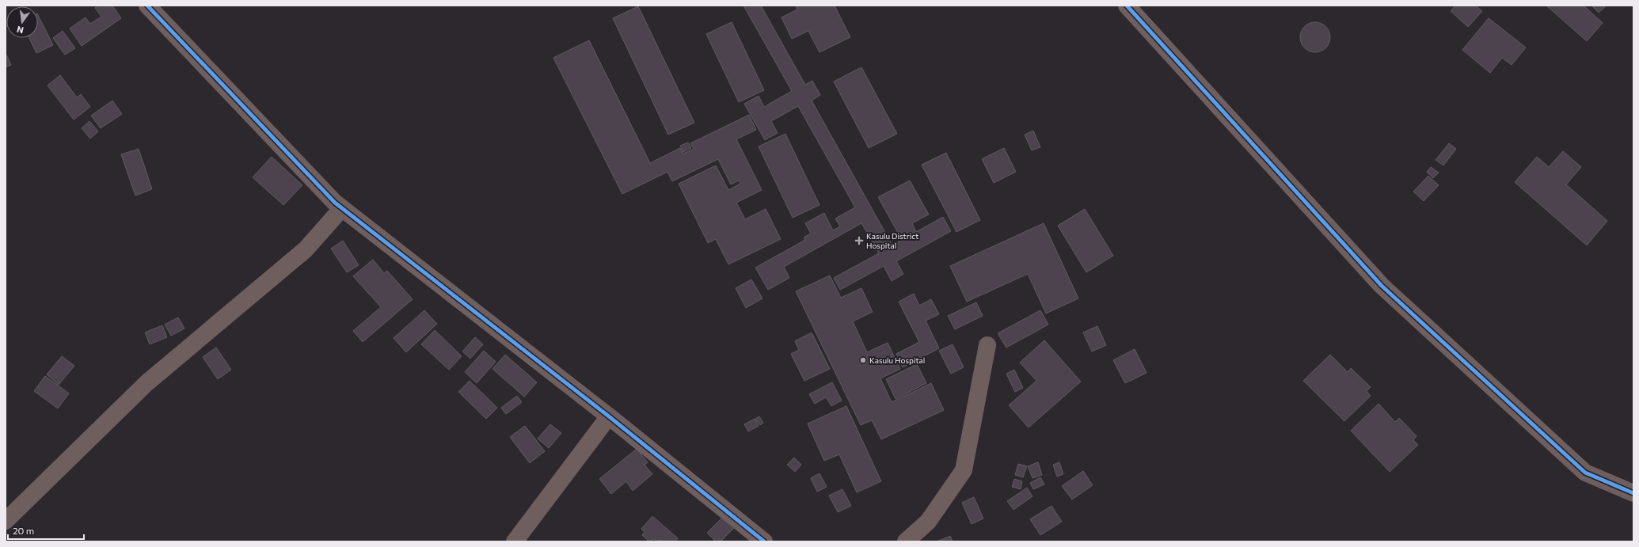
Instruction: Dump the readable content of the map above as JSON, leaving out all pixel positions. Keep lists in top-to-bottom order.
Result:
{
  "places": {
    "health": ["Kasulu District Hospital"],
    "other": ["Kasulu Hospital"]
  },
  "scale_bar": "20 m",
  "north": "bottom"
}
